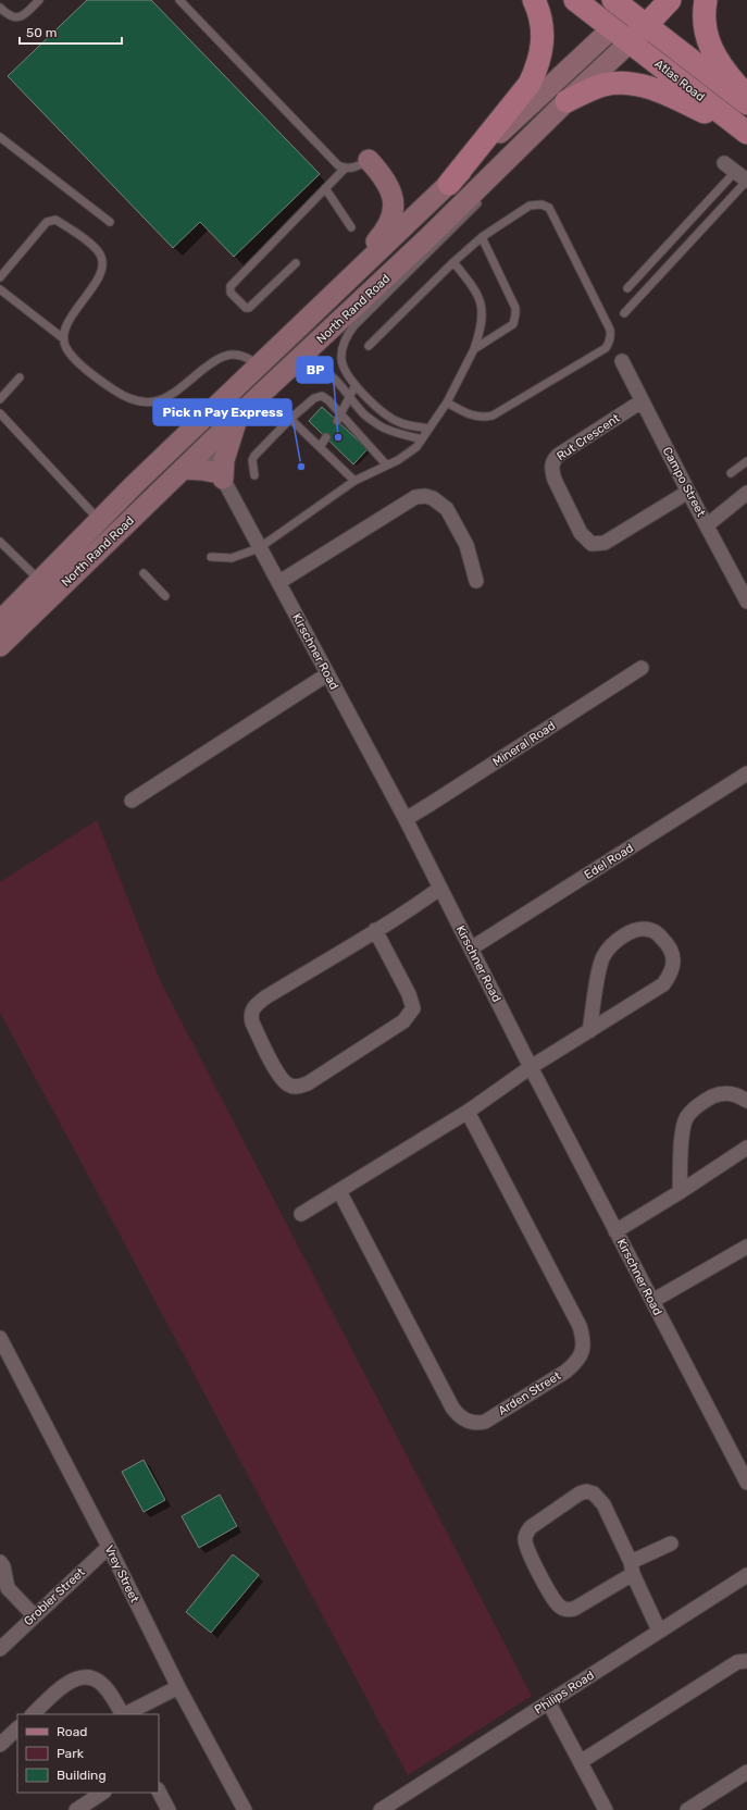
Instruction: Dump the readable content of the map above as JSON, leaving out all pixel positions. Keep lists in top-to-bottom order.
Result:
{
  "streets": {
    "main road": ["Atlas Road", "North Rand Road"],
    "street": [
      "Rut Crescent",
      "Campo Street",
      "Kirschner Road",
      "Mineral Road",
      "Edel Road",
      "Arden Street",
      "Vrey Street",
      "Grobler Street",
      "Philips Road"
    ]
  },
  "crossings": [
    ["Atlas Road", "North Rand Road"],
    ["North Rand Road", "Kirschner Road"],
    ["Rut Crescent", "Campo Street"],
    ["Kirschner Road", "Mineral Road"],
    ["Kirschner Road", "Edel Road"],
    ["Vrey Street", "Grobler Street"]
  ],
  "places": ["BP", "Pick n Pay Express"],
  "legend": ["Road", "Park", "Building"],
  "scale_bar": "50 m"
}
